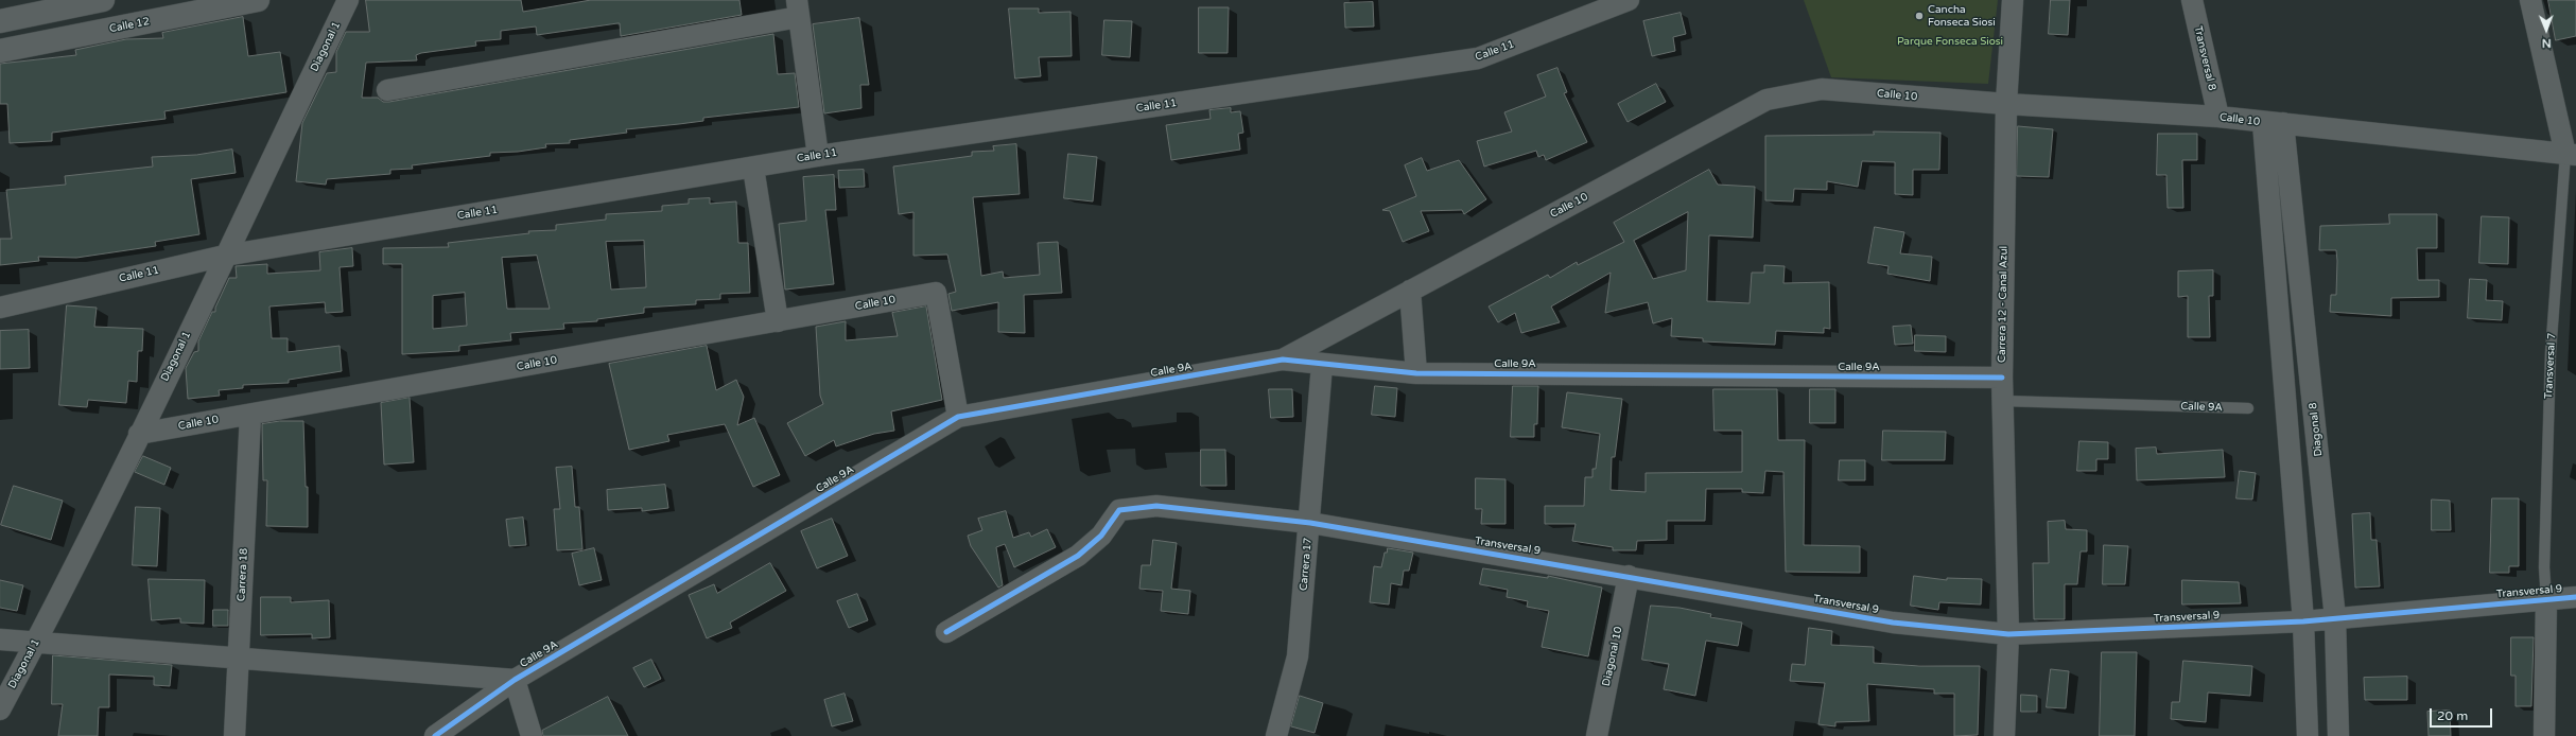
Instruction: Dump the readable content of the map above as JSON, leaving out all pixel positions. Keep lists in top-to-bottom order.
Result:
{
  "streets": {
    "street": [
      "Calle 12",
      "Diagonal 1",
      "Calle 11",
      "Transversal 8",
      "Calle 10",
      "Carrera 12 - Canal Azul",
      "Calle 9A",
      "Transversal 7",
      "Diagonal 8",
      "Transversal 9",
      "Carrera 17",
      "Carrera 18",
      "Diagonal 10"
    ]
  },
  "crossings": [
    ["Diagonal 1", "Calle 11"],
    ["Diagonal 1", "Calle 10"],
    ["Transversal 8", "Calle 10"],
    ["Calle 10", "Carrera 12 - Canal Azul"],
    ["Calle 10", "Calle 9A"],
    ["Calle 10", "Transversal 7"],
    ["Calle 10", "Diagonal 8"],
    ["Calle 10", "Carrera 18"],
    ["Carrera 12 - Canal Azul", "Calle 9A"],
    ["Carrera 12 - Canal Azul", "Transversal 9"],
    ["Calle 9A", "Carrera 17"],
    ["Transversal 7", "Transversal 9"],
    ["Diagonal 8", "Transversal 9"],
    ["Transversal 9", "Carrera 17"],
    ["Transversal 9", "Diagonal 10"]
  ],
  "parks": ["Parque Fonseca Siosi"],
  "places": ["Cancha Fonseca Siosi"],
  "scale_bar": "20 m",
  "north": "bottom"
}
